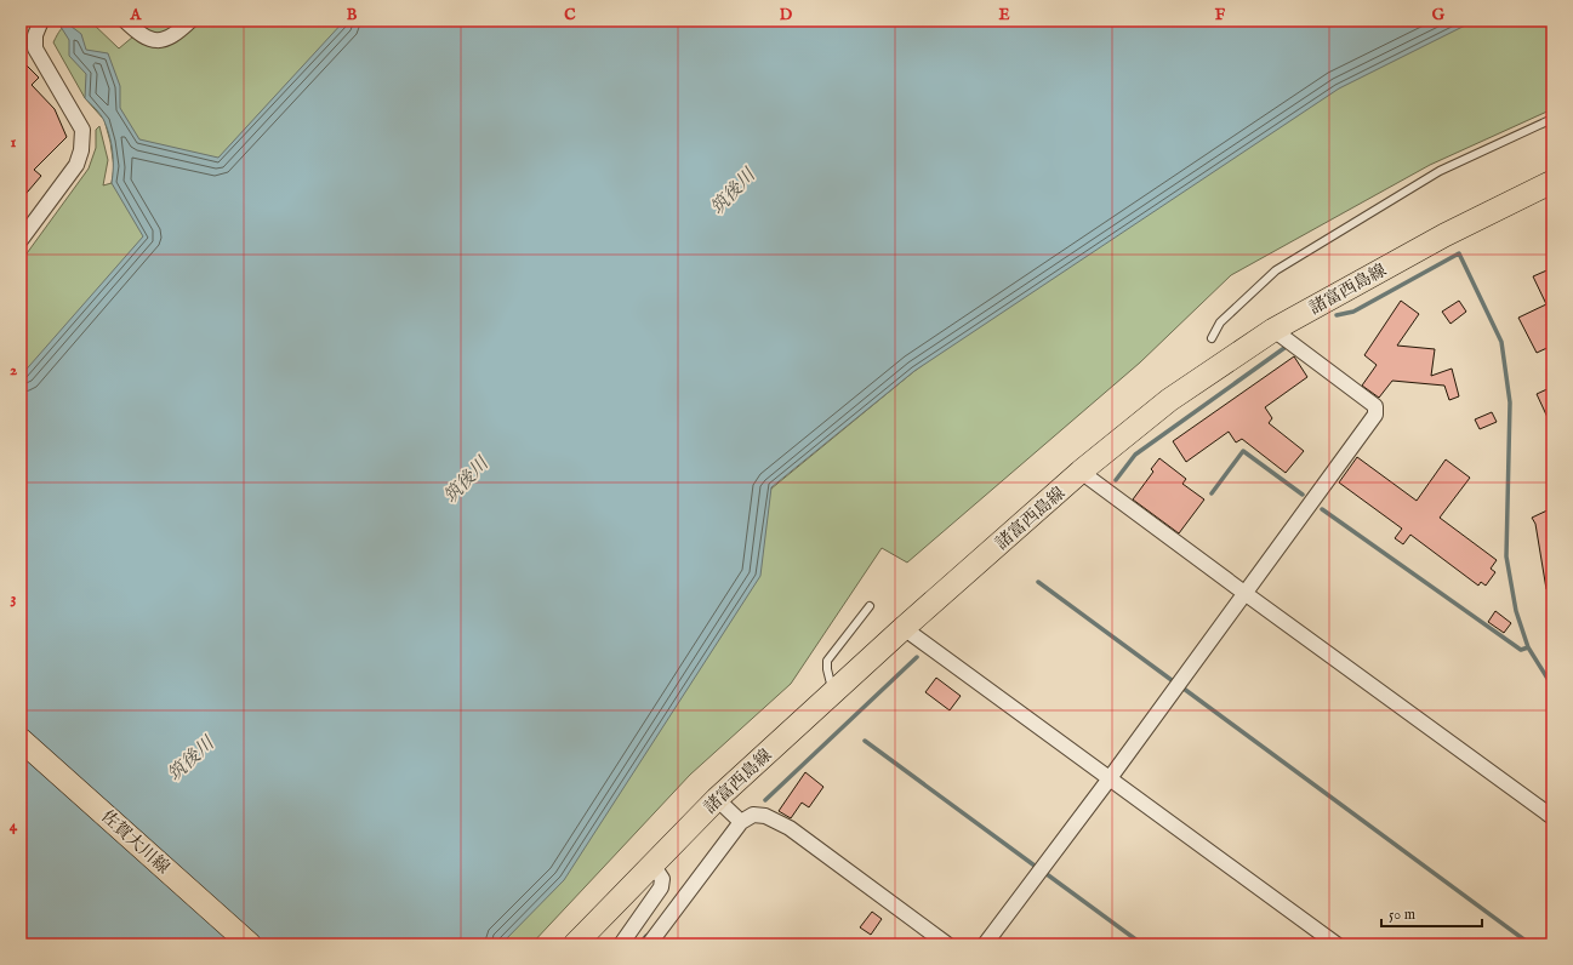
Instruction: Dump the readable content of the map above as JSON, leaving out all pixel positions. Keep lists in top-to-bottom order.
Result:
{
  "streets": {
    "main road": ["諸富西島線", "佐賀大川線"]
  },
  "water": ["筑後川"],
  "scale_bar": "50 m",
  "grid": {
    "columns": [
      "A",
      "B",
      "C",
      "D",
      "E",
      "F",
      "G"
    ],
    "rows": [
      "1",
      "2",
      "3",
      "4"
    ]
  }
}
